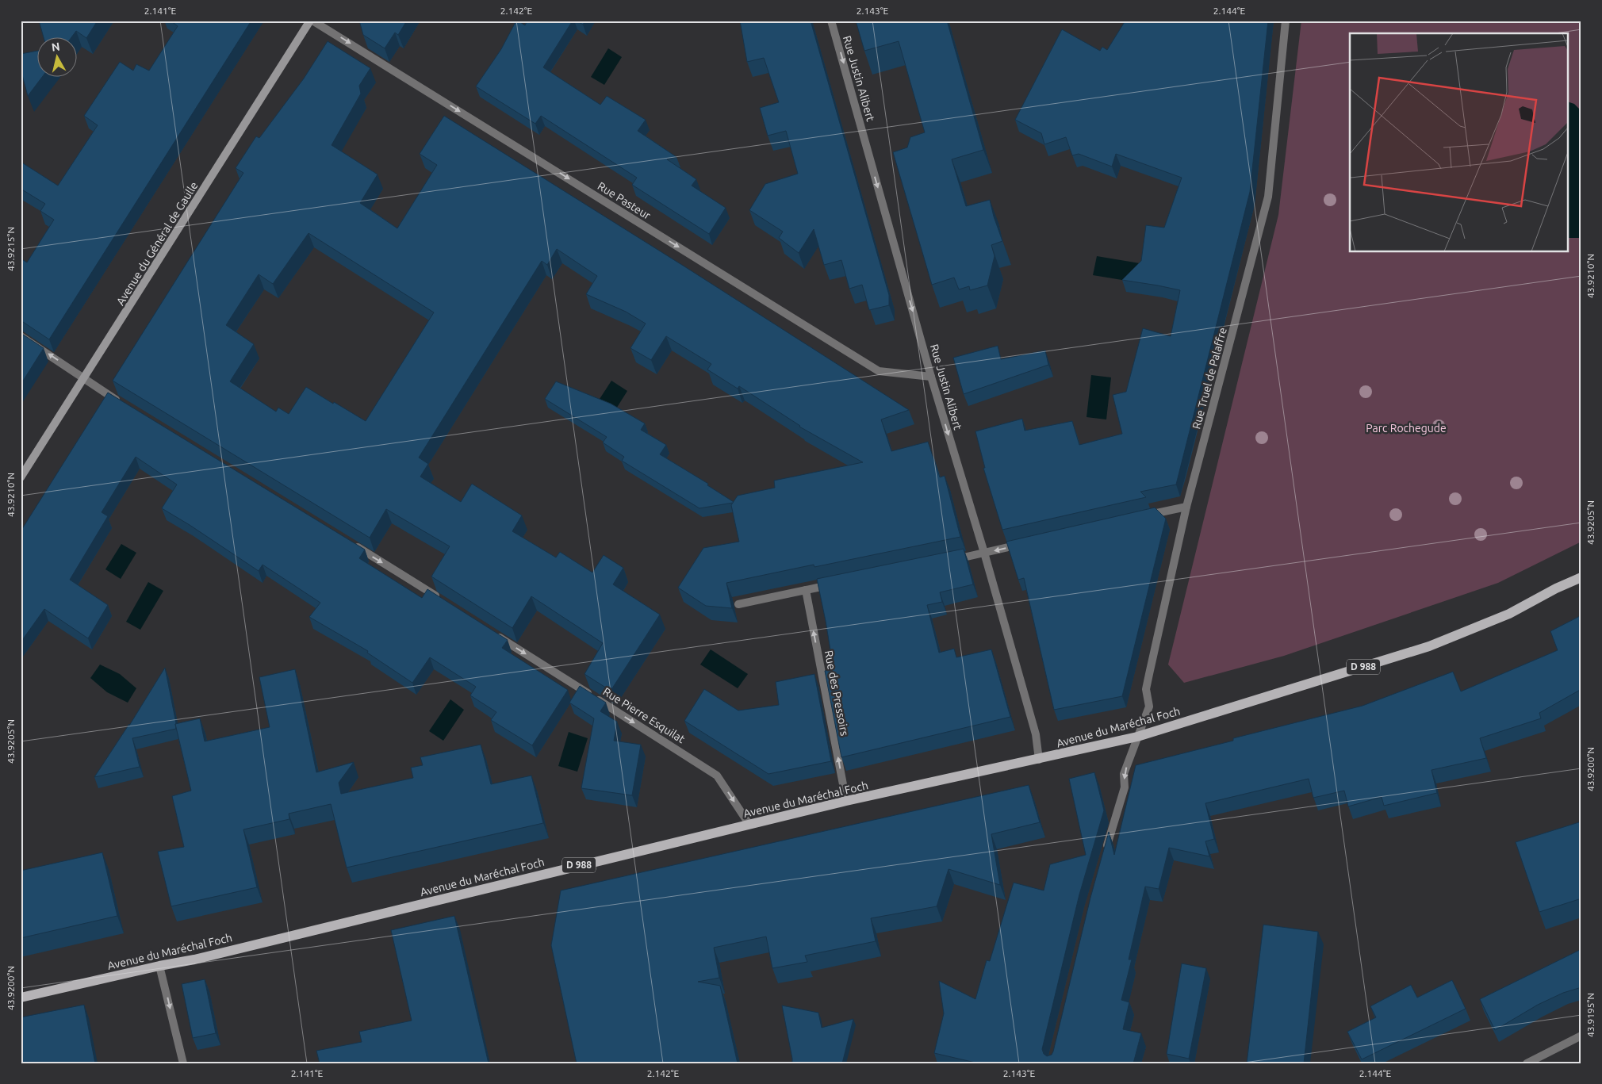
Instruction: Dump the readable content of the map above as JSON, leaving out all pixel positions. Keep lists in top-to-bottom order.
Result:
{
  "streets": {
    "main road": ["Avenue du Général de Gaulle", "D 988", "Avenue du Maréchal Foch"],
    "street": [
      "Rue Justin Alibert",
      "Rue Pasteur",
      "Rue Truel de Palaffre",
      "Rue des Pressoirs",
      "Rue Pierre Esquilat"
    ]
  },
  "crossings": [
    ["Rue Justin Alibert", "Rue Pasteur"],
    ["Rue Justin Alibert", "Avenue du Maréchal Foch"],
    ["Rue Pasteur", "Avenue du Général de Gaulle"],
    ["Rue Truel de Palaffre", "Avenue du Maréchal Foch"],
    ["Rue des Pressoirs", "Avenue du Maréchal Foch"],
    ["Rue Pierre Esquilat", "Avenue du Maréchal Foch"]
  ],
  "one_way": [
    "Rue Justin Alibert",
    "Rue Pasteur",
    "Rue des Pressoirs",
    "Rue Pierre Esquilat"
  ],
  "parks": ["Parc Rochegude"],
  "north": "top",
  "coordinates": [
    "2.141°E",
    "2.142°E",
    "2.143°E",
    "2.144°E",
    "43.9215°N",
    "43.9210°N",
    "43.9205°N",
    "43.9200°N",
    "43.9195°N"
  ]
}
